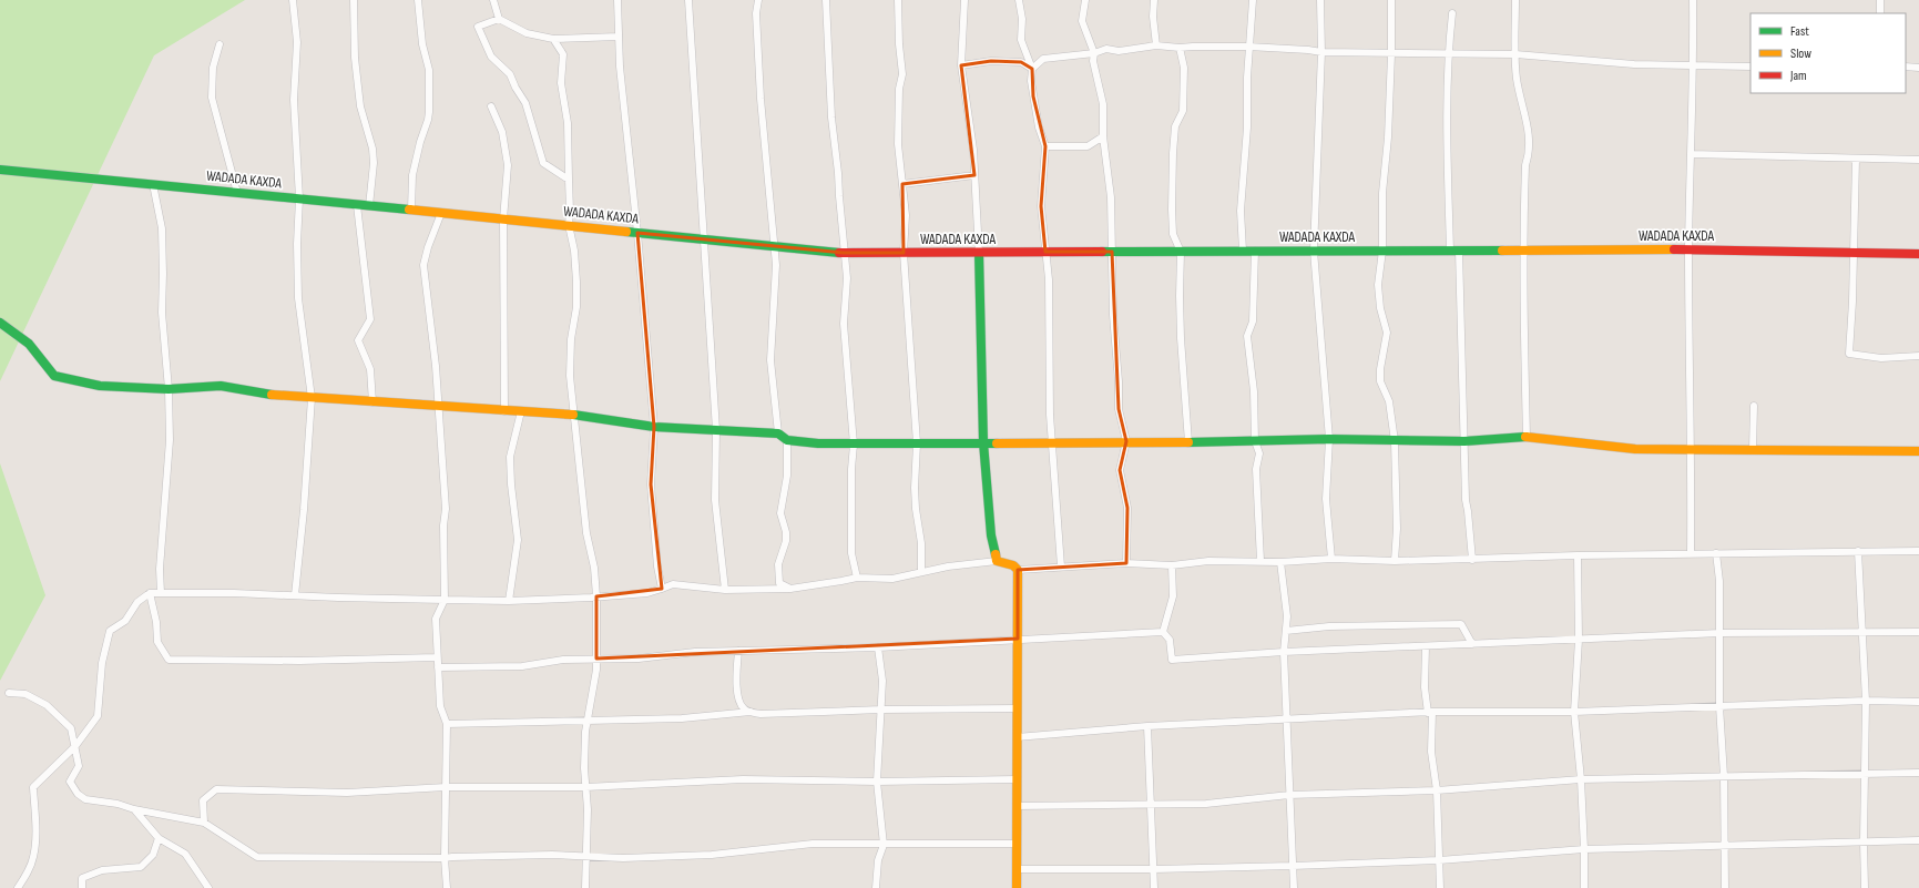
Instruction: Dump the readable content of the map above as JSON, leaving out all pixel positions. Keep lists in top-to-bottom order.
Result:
{
  "streets": {
    "street": ["WADADA KAXDA"]
  },
  "legend": ["Fast", "Slow", "Jam"]
}
